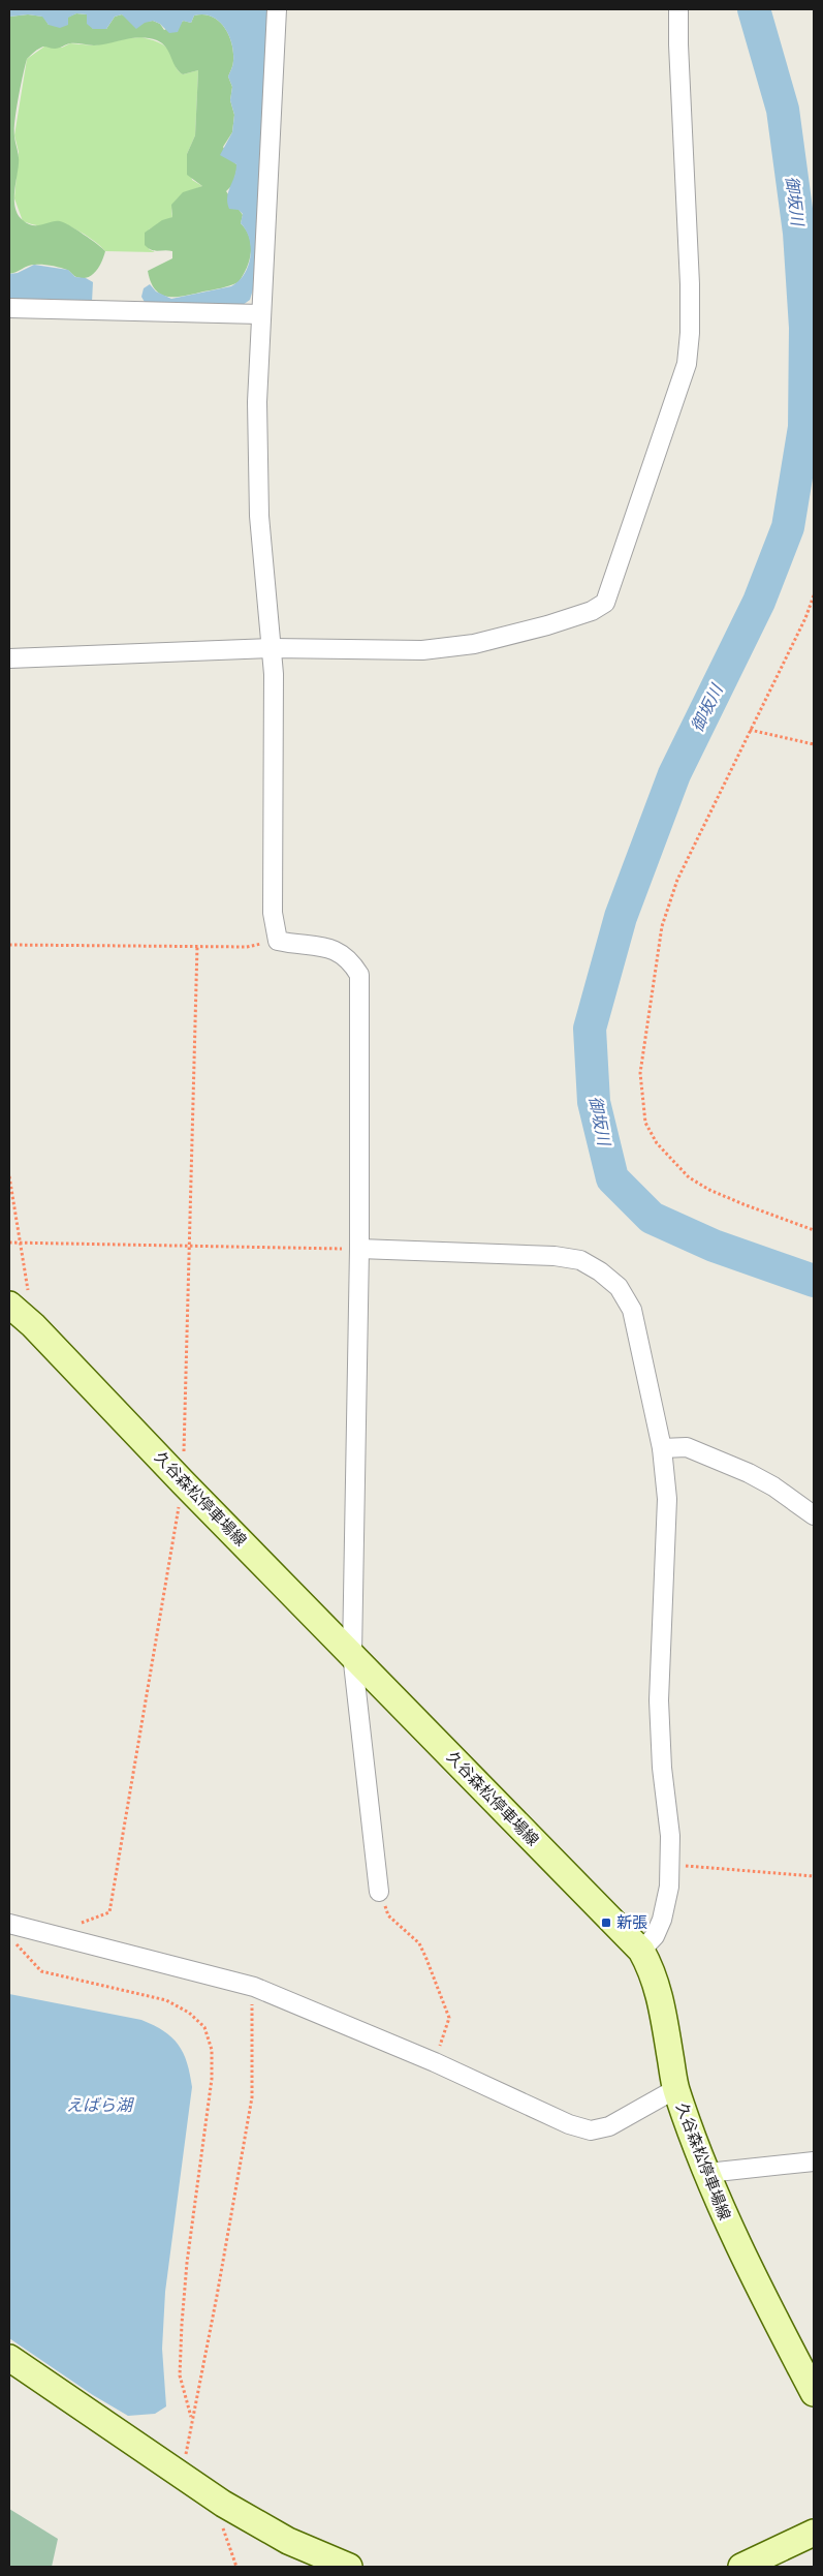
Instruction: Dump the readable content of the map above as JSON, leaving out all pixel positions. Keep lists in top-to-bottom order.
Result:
{
  "streets": {
    "main road": ["久谷森松停車場線"]
  },
  "water": ["御坂川", "えばら湖"],
  "places": {
    "transit": ["新張"]
  }
}
